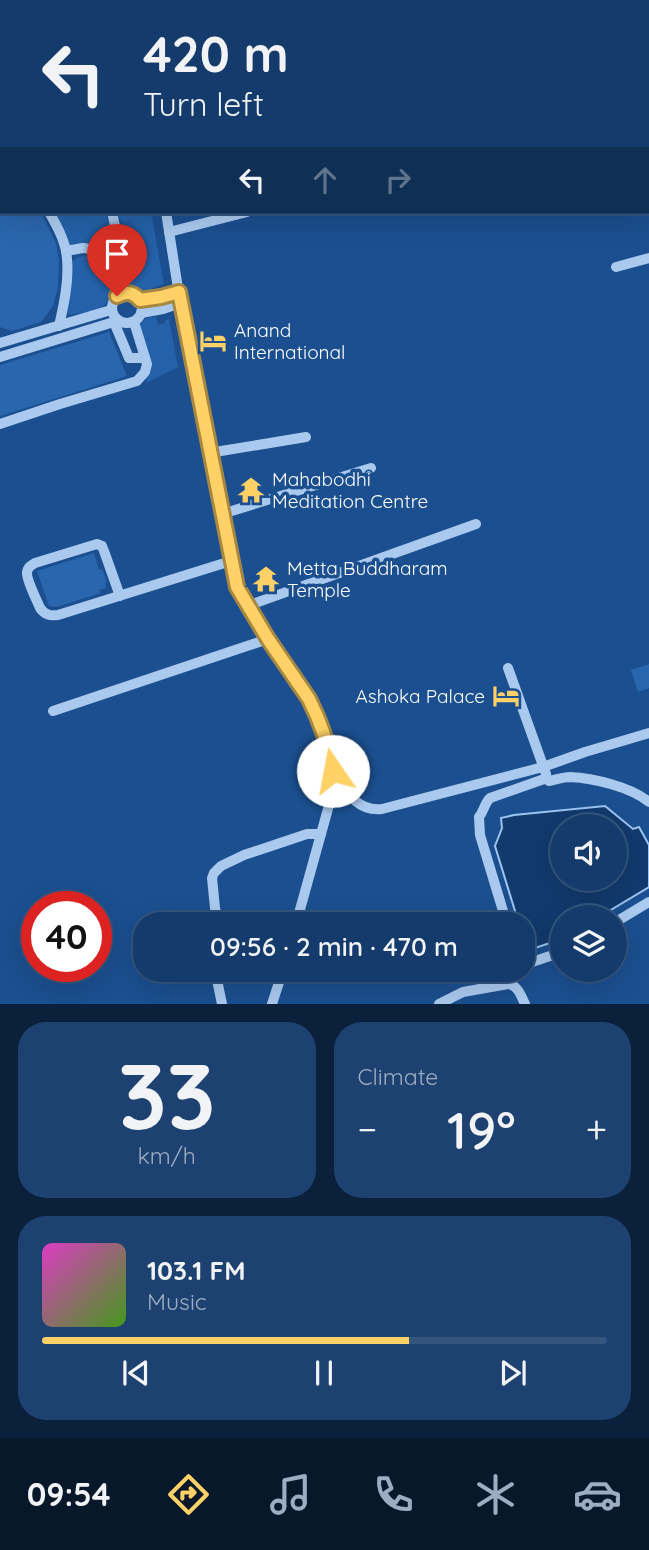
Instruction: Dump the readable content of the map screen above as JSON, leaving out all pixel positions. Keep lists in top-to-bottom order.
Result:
{
  "places": {
    "hotel": ["Anand International", "Ashoka Palace"],
    "temple": ["Mahabodhi Meditation Centre", "Metta Buddharam Temple"]
  },
  "page": {
    "turn": ["420 m", "Turn left"],
    "limit": "40",
    "trip": "09:56 · 2 min · 470 m",
    "tile": [
      ["33", "km/h"],
      "Climate"
    ],
    "heat": ["−", "19°", "+"],
    "song": ["103.1 FM", "Music"],
    "tabs": "09:54"
  }
}
